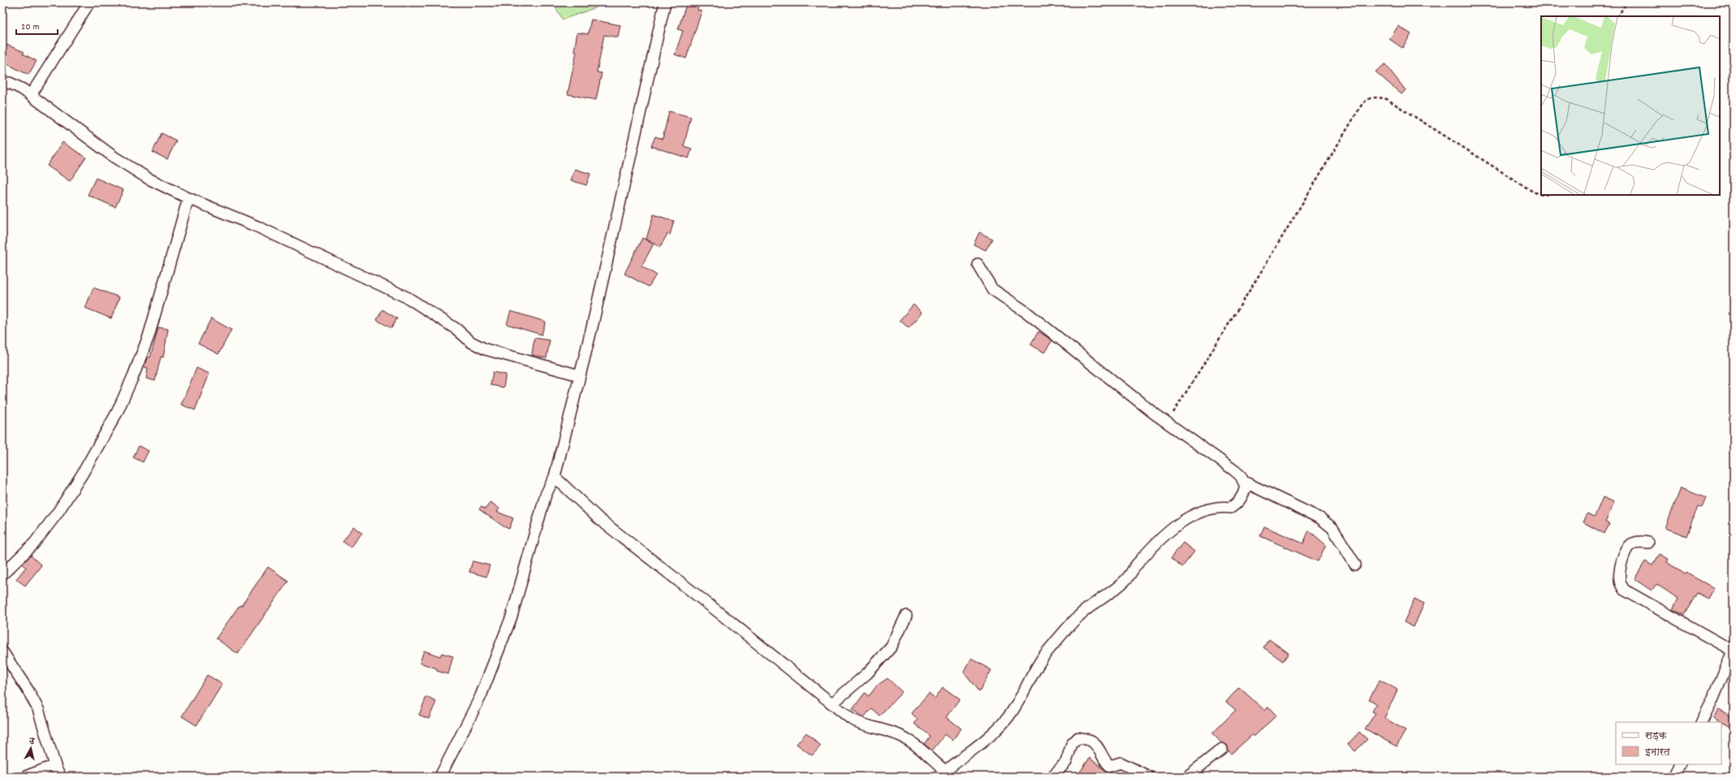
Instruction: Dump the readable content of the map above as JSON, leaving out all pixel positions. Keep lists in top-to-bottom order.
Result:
{
  "legend": ["सड़क", "इमारत"],
  "scale_bar": "20 m",
  "north": "top"
}
